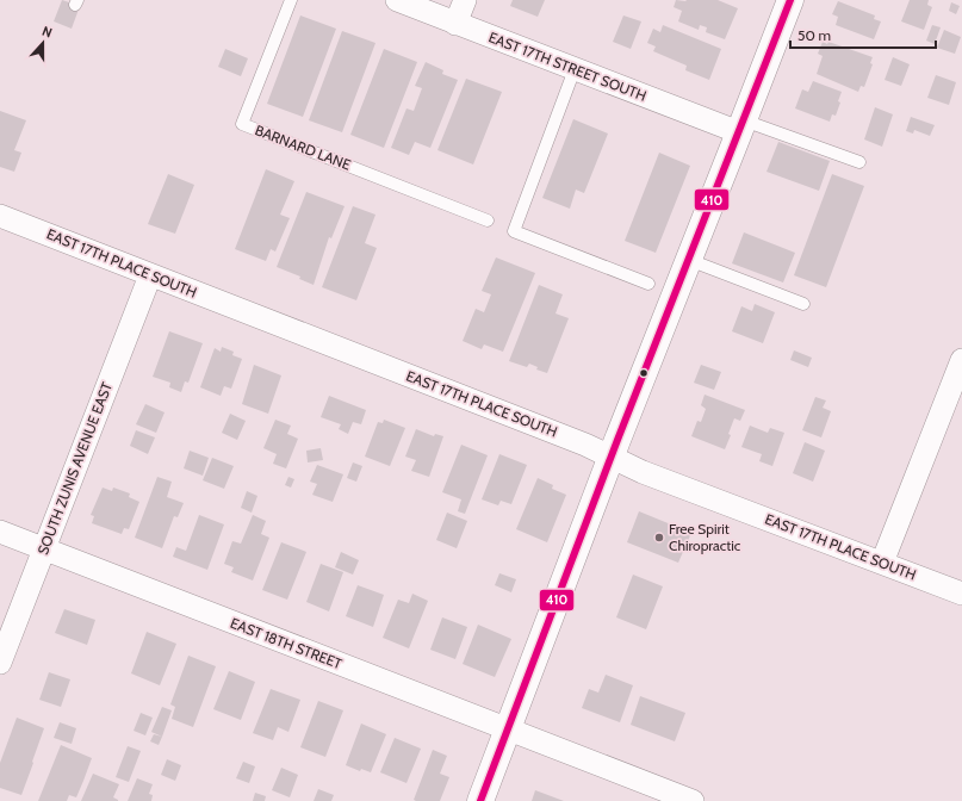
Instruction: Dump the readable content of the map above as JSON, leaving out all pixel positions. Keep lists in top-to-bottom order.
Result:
{
  "streets": {
    "street": [
      "EAST 17TH STREET SOUTH",
      "EAST 17TH PLACE SOUTH",
      "SOUTH ZUNIS AVENUE EAST",
      "EAST 18TH STREET"
    ],
    "lane": ["BARNARD LANE"]
  },
  "crossings": [
    ["EAST 17TH PLACE SOUTH", "SOUTH ZUNIS AVENUE EAST"],
    ["SOUTH ZUNIS AVENUE EAST", "EAST 18TH STREET"]
  ],
  "places": ["Free Spirit Chiropractic"],
  "lines": ["transit line 410"],
  "scale_bar": "50 m",
  "north": "top"
}
